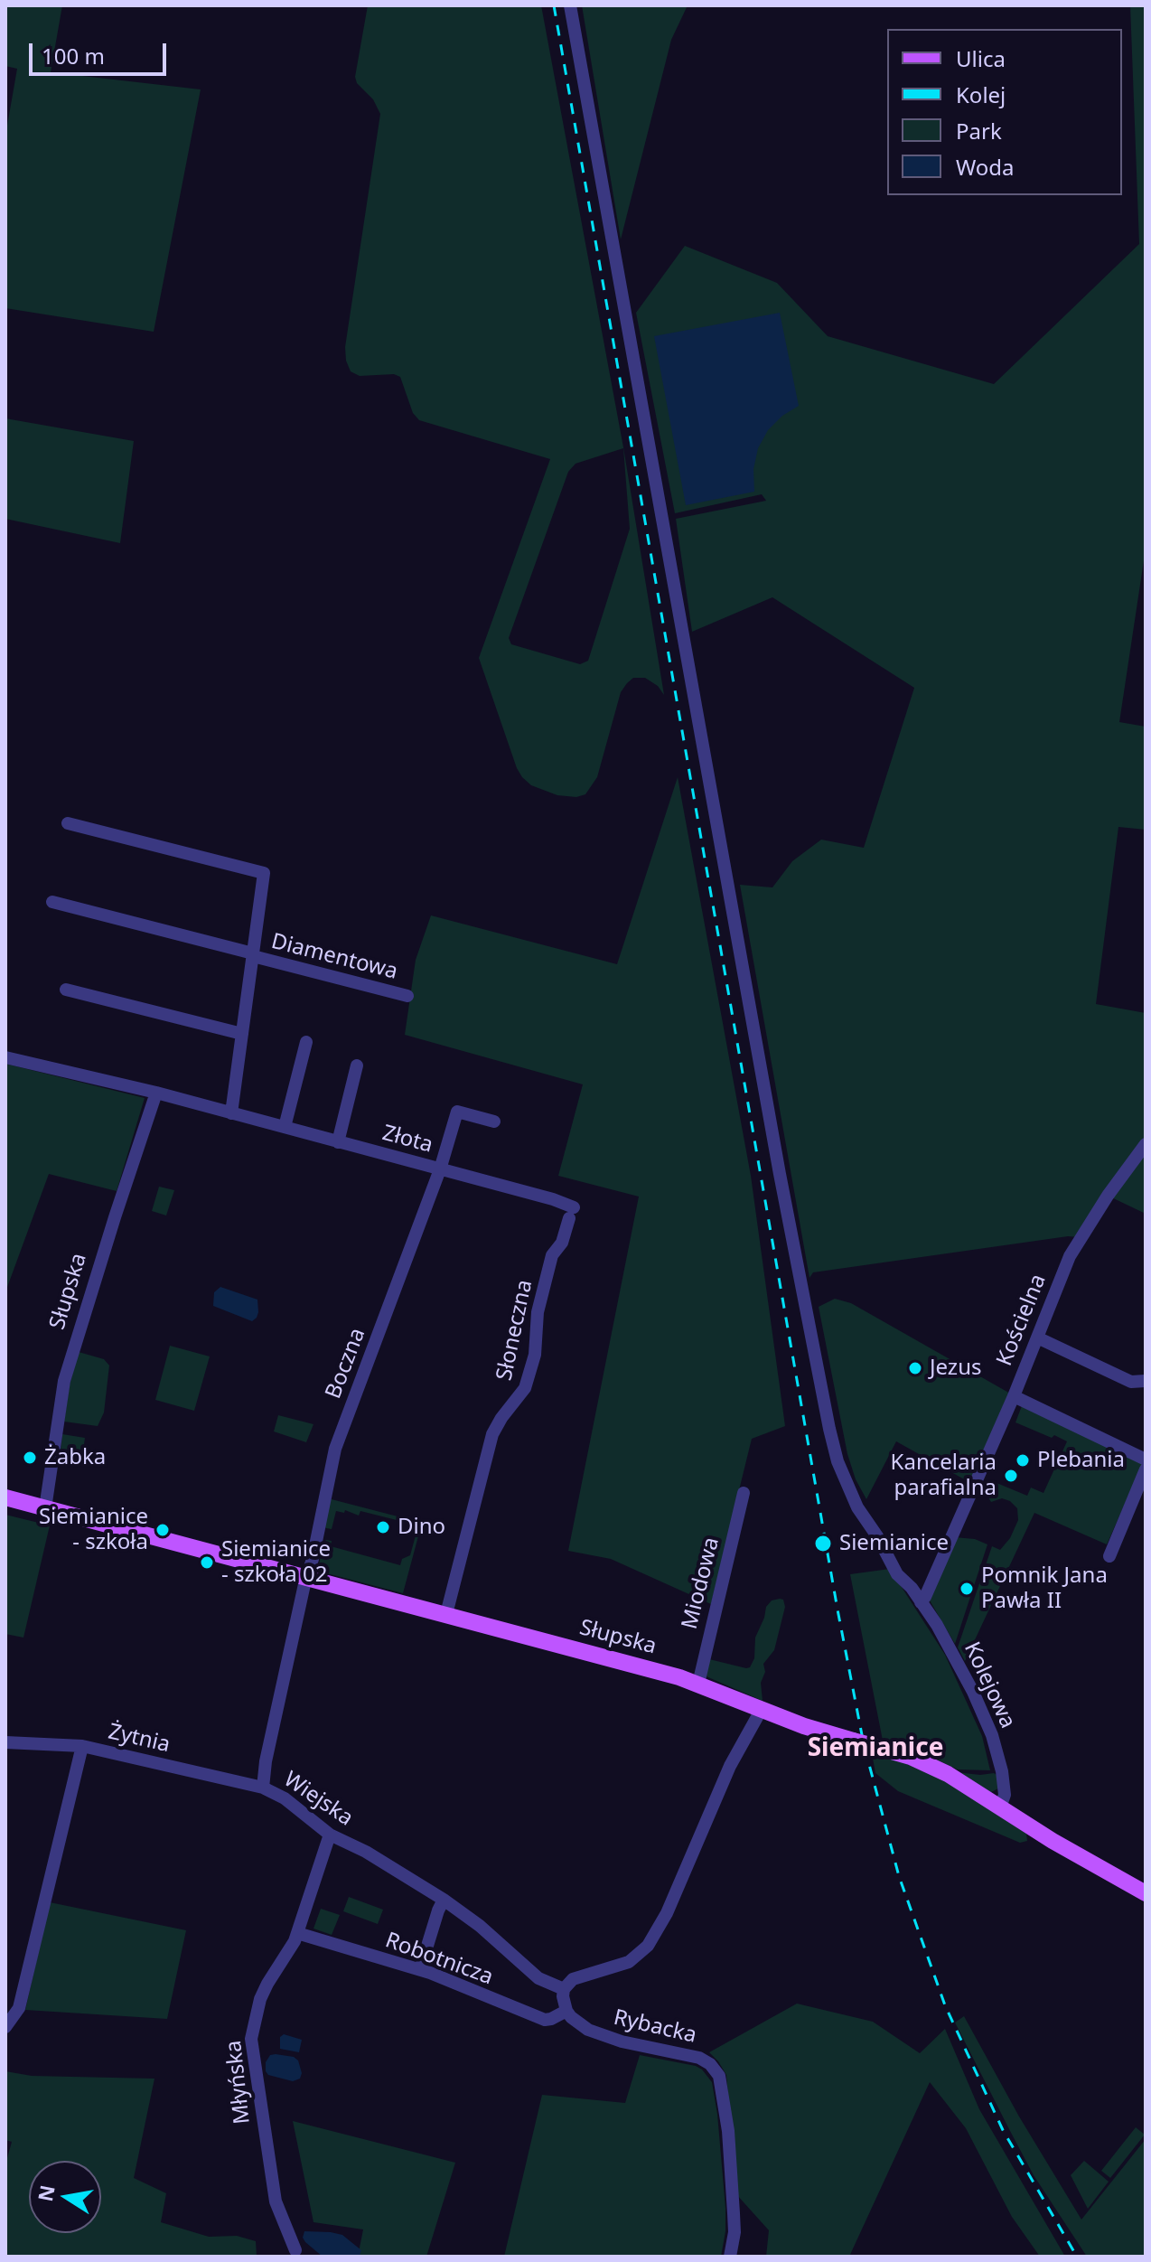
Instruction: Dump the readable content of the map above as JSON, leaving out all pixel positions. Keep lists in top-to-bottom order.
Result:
{
  "streets": {
    "main road": ["Słupska"],
    "street": [
      "Diamentowa",
      "Złota",
      "Kościelna",
      "Słoneczna",
      "Boczna",
      "Miodowa",
      "Kolejowa",
      "Żytnia",
      "Wiejska",
      "Robotnicza",
      "Rybacka",
      "Młyńska"
    ]
  },
  "crossings": [
    ["Złota", "Słupska"],
    ["Złota", "Słoneczna"],
    ["Złota", "Boczna"],
    ["Słupska", "Słoneczna"],
    ["Słupska", "Boczna"],
    ["Słupska", "Miodowa"],
    ["Słupska", "Kolejowa"],
    ["Słupska", "Wiejska"],
    ["Kościelna", "Kolejowa"],
    ["Boczna", "Wiejska"],
    ["Żytnia", "Wiejska"],
    ["Wiejska", "Młyńska"],
    ["Robotnicza", "Rybacka"],
    ["Robotnicza", "Młyńska"]
  ],
  "districts": ["Siemianice"],
  "places": [
    "Jezus",
    "Żabka",
    "Plebania",
    "Kancelaria parafialna",
    "Dino",
    "Siemianice - szkoła",
    "Siemianice",
    "Siemianice - szkoła 02",
    "Pomnik Jana Pawła II"
  ],
  "legend": [
    "Ulica",
    "Kolej",
    "Park",
    "Woda"
  ],
  "scale_bar": "100 m",
  "north": "left"
}
